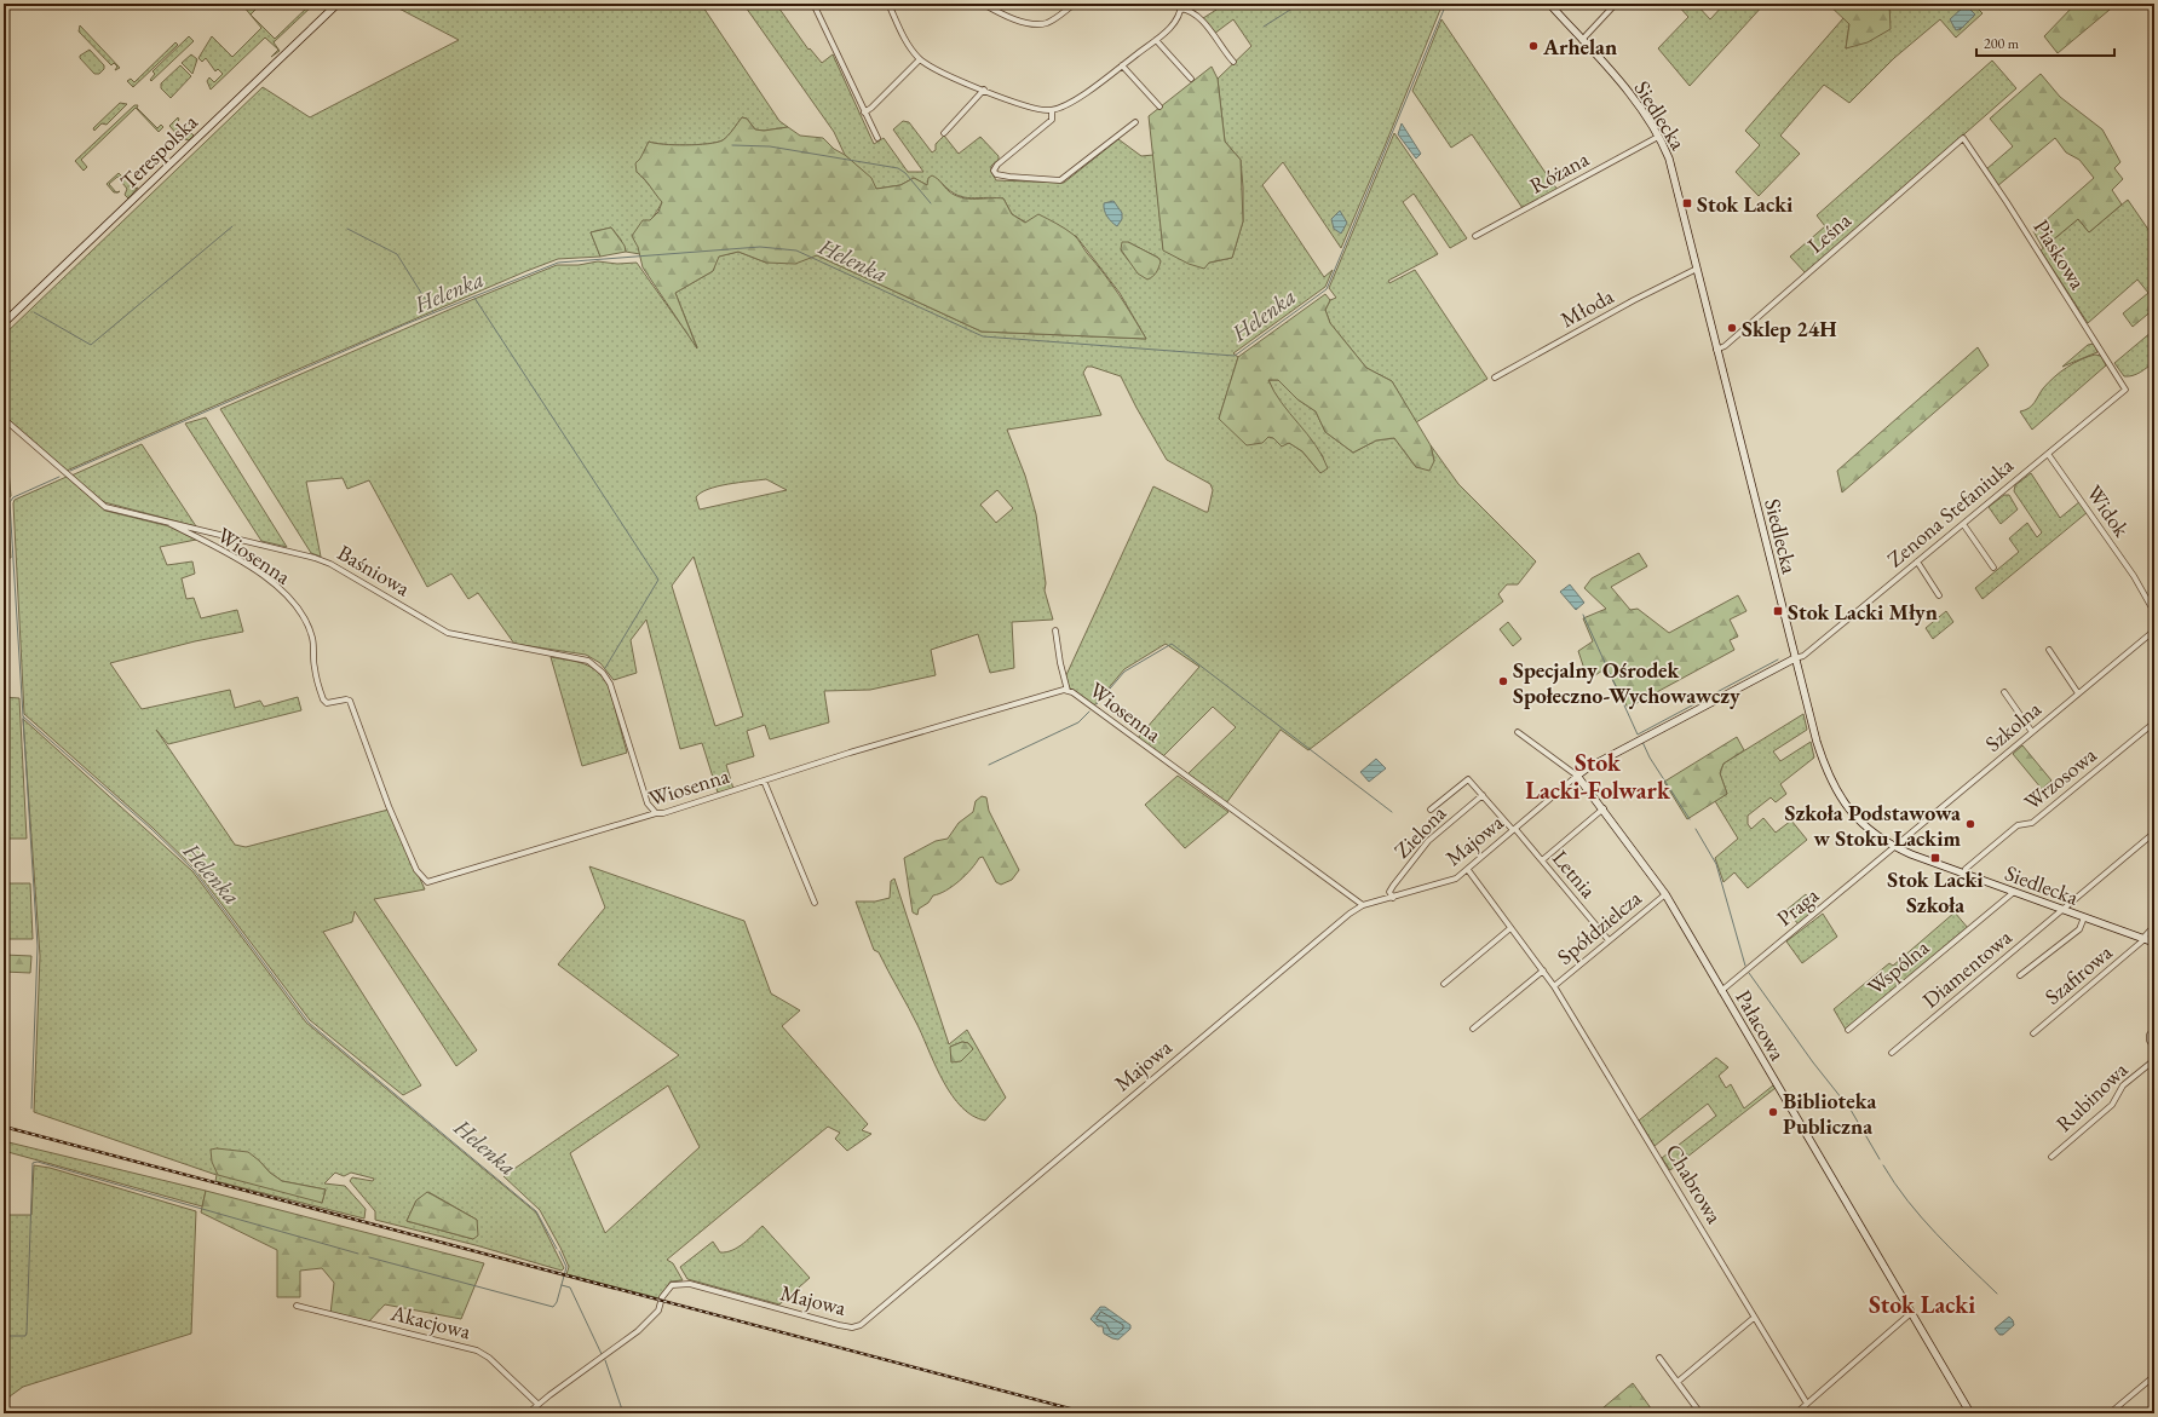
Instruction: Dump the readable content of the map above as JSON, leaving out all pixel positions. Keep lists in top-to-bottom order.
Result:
{
  "streets": {
    "street": [
      "Siedlecka",
      "Terespolska",
      "Różana",
      "Leśna",
      "Piaskowa",
      "Młoda",
      "Widok",
      "Zenona Stefaniuka",
      "Wiosenna",
      "Baśniowa",
      "Szkolna",
      "Wrzosowa",
      "Zielona",
      "Majowa",
      "Letnia",
      "Praga",
      "Spółdzielcza",
      "Wspólna",
      "Diamentowa",
      "Szafirowa",
      "Pałacowa",
      "Rubinowa",
      "Chabrowa",
      "Akacjowa"
    ]
  },
  "crossings": [
    ["Siedlecka", "Różana"],
    ["Siedlecka", "Leśna"],
    ["Siedlecka", "Młoda"],
    ["Siedlecka", "Zenona Stefaniuka"],
    ["Siedlecka", "Szkolna"],
    ["Siedlecka", "Wrzosowa"],
    ["Siedlecka", "Majowa"],
    ["Siedlecka", "Praga"],
    ["Siedlecka", "Wspólna"],
    ["Siedlecka", "Diamentowa"],
    ["Siedlecka", "Szafirowa"],
    ["Leśna", "Piaskowa"],
    ["Piaskowa", "Zenona Stefaniuka"],
    ["Widok", "Zenona Stefaniuka"],
    ["Zenona Stefaniuka", "Majowa"],
    ["Wiosenna", "Baśniowa"],
    ["Wiosenna", "Majowa"],
    ["Szkolna", "Praga"],
    ["Zielona", "Majowa"],
    ["Zielona", "Letnia"],
    ["Majowa", "Letnia"],
    ["Majowa", "Pałacowa"],
    ["Majowa", "Chabrowa"],
    ["Majowa", "Akacjowa"],
    ["Letnia", "Spółdzielcza"],
    ["Praga", "Pałacowa"],
    ["Spółdzielcza", "Pałacowa"],
    ["Spółdzielcza", "Chabrowa"]
  ],
  "districts": ["Stok Lacki-Folwark", "Stok Lacki"],
  "water": ["Helenka"],
  "places": {
    "other": [
      "Arhelan",
      "Sklep 24H",
      "Specjalny Ośrodek Społeczno-Wychowawczy",
      "Szkoła Podstawowa w Stoku Lackim",
      "Biblioteka Publiczna"
    ],
    "transit": ["Stok Lacki", "Stok Lacki Młyn", "Stok Lacki Szkoła"]
  },
  "scale_bar": "200 m"
}
